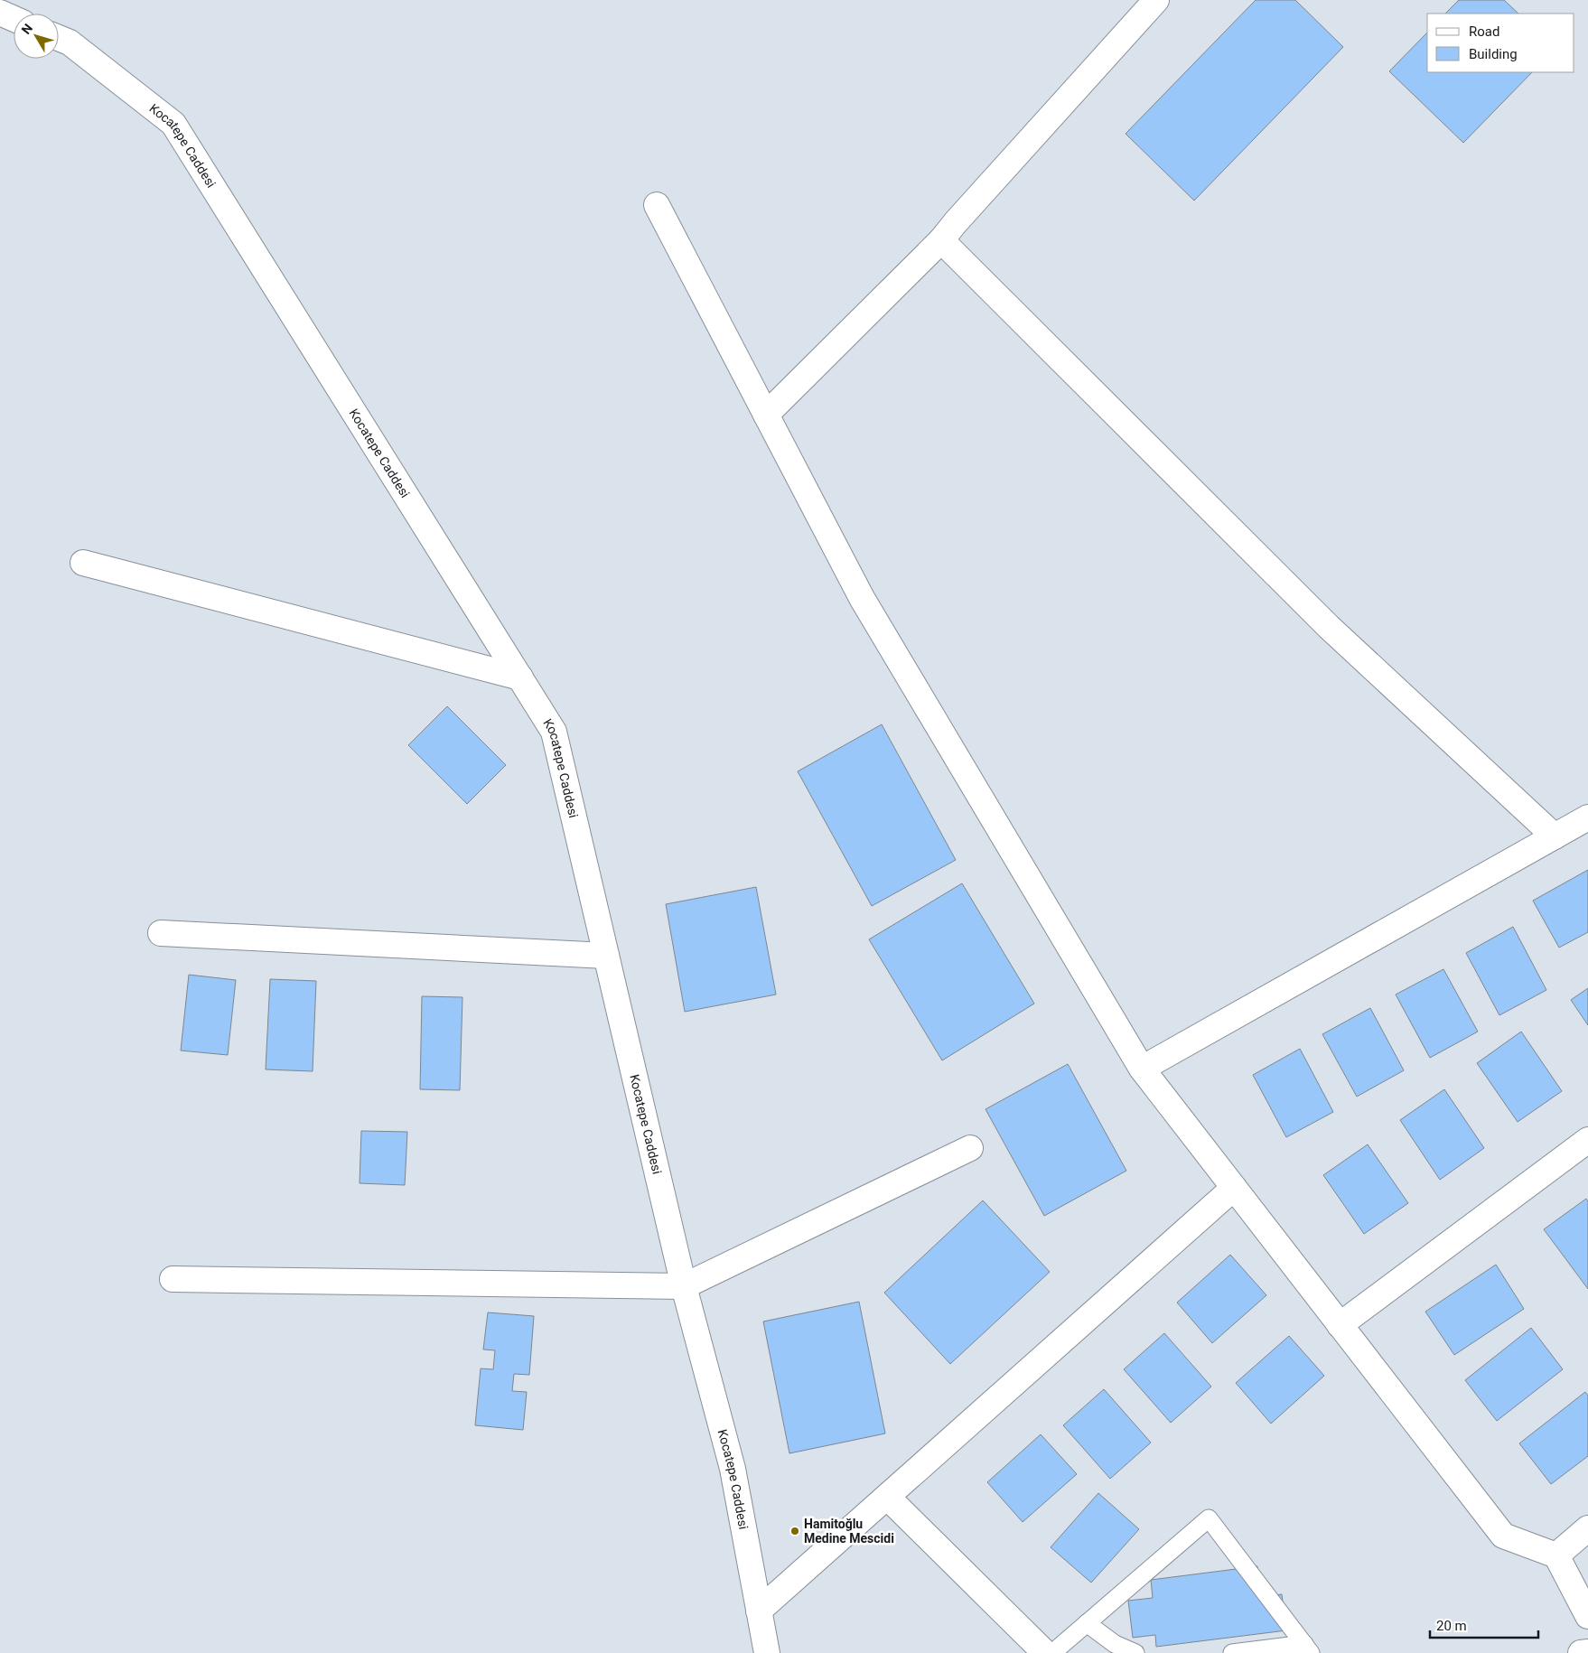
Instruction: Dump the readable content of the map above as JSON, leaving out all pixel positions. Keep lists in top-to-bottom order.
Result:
{
  "streets": {
    "street": ["Kocatepe Caddesi"]
  },
  "places": ["Hamitoğlu Medine Mescidi"],
  "legend": ["Road", "Building"],
  "scale_bar": "20 m",
  "north": "top left"
}
